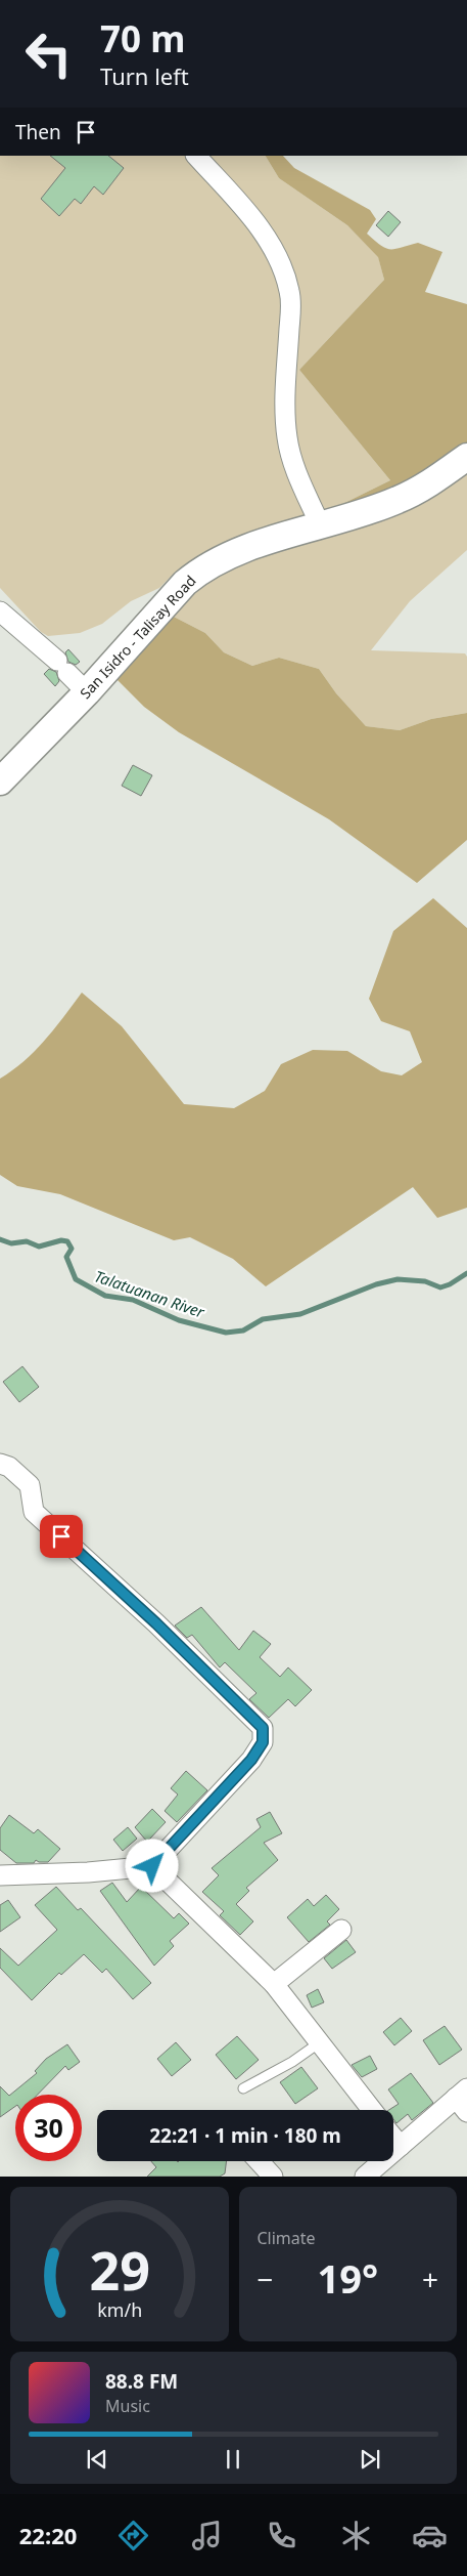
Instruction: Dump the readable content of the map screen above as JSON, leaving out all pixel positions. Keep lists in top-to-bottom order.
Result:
{
  "streets": {
    "street": ["San Isidro - Talisay Road"]
  },
  "water": ["Talatuanan River"],
  "page": {
    "turn": ["70 m", "Turn left"],
    "then": "Then",
    "limit": "30",
    "trip": "22:21 · 1 min · 180 m",
    "tile": "Climate",
    "heat": ["−", "19°", "+"],
    "song": ["88.8 FM", "Music"],
    "tabs": "22:20",
    "gauge": ["29", "km/h"]
  }
}
